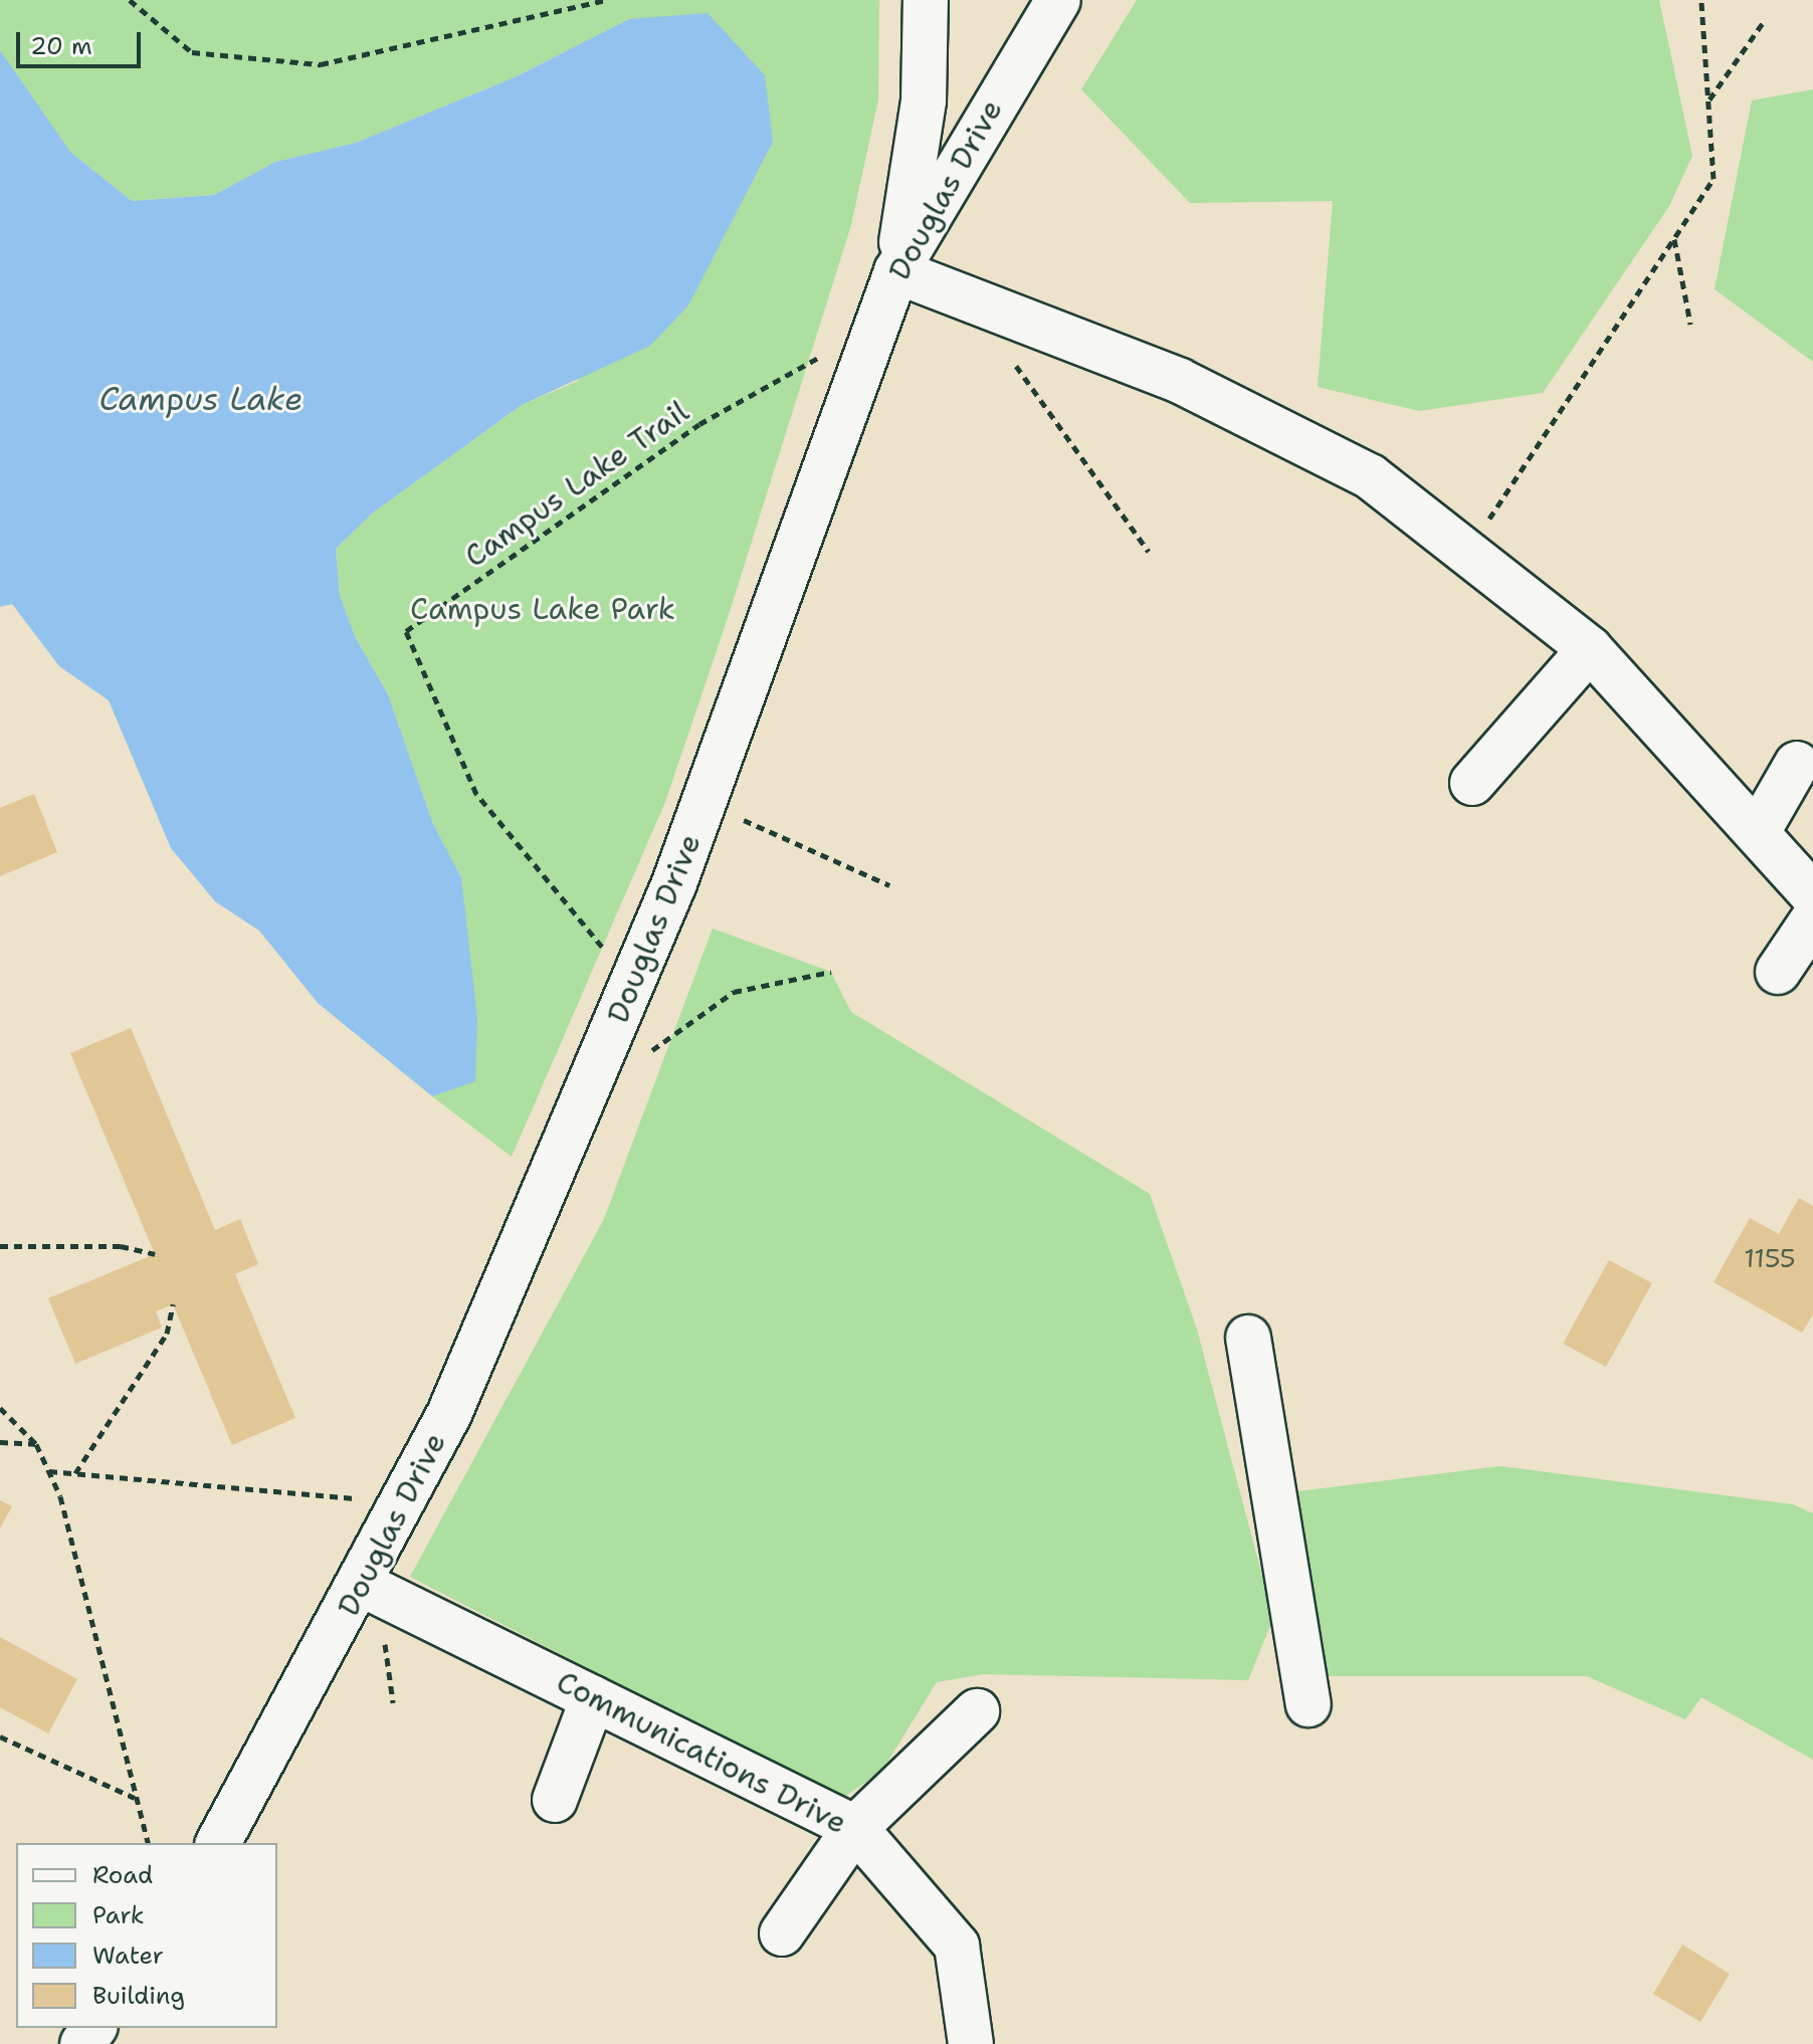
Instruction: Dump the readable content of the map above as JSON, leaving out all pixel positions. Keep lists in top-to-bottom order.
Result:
{
  "streets": {
    "street": ["Douglas Drive", "Communications Drive"],
    "path": ["Campus Lake Trail"]
  },
  "crossings": [
    ["Douglas Drive", "Communications Drive"]
  ],
  "water": ["Campus Lake"],
  "parks": ["Campus Lake Park"],
  "house_numbers": ["1155"],
  "legend": [
    "Road",
    "Park",
    "Water",
    "Building"
  ],
  "scale_bar": "20 m"
}
